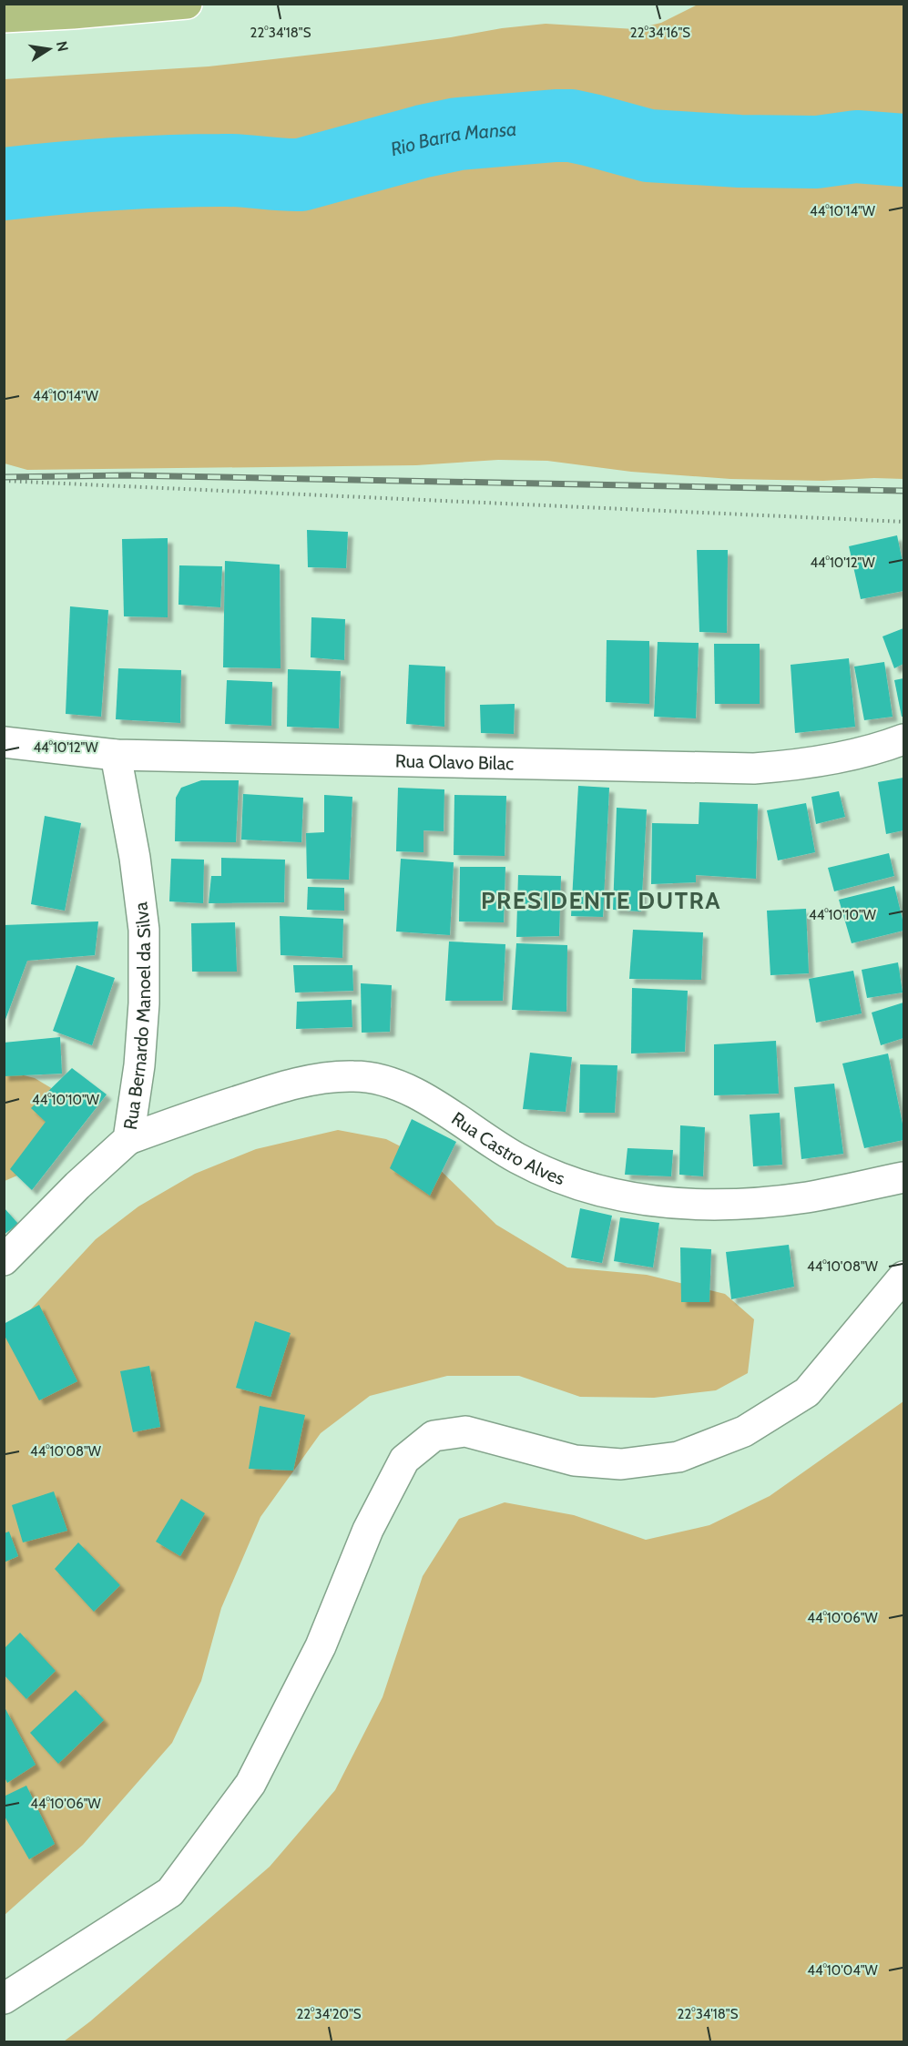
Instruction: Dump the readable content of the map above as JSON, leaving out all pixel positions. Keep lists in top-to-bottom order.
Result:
{
  "streets": {
    "street": ["Rua Olavo Bilac", "Rua Bernardo Manoel da Silva", "Rua Castro Alves"]
  },
  "crossings": [
    ["Rua Olavo Bilac", "Rua Bernardo Manoel da Silva"],
    ["Rua Bernardo Manoel da Silva", "Rua Castro Alves"]
  ],
  "districts": ["PRESIDENTE DUTRA"],
  "water": ["Rio Barra Mansa"],
  "north": "right",
  "coordinates": [
    "22°34'18\"S",
    "22°34'16\"S",
    "44°10'14\"W",
    "44°10'12\"W",
    "44°10'10\"W",
    "44°10'08\"W",
    "44°10'06\"W",
    "44°10'04\"W",
    "22°34'20\"S"
  ]
}
